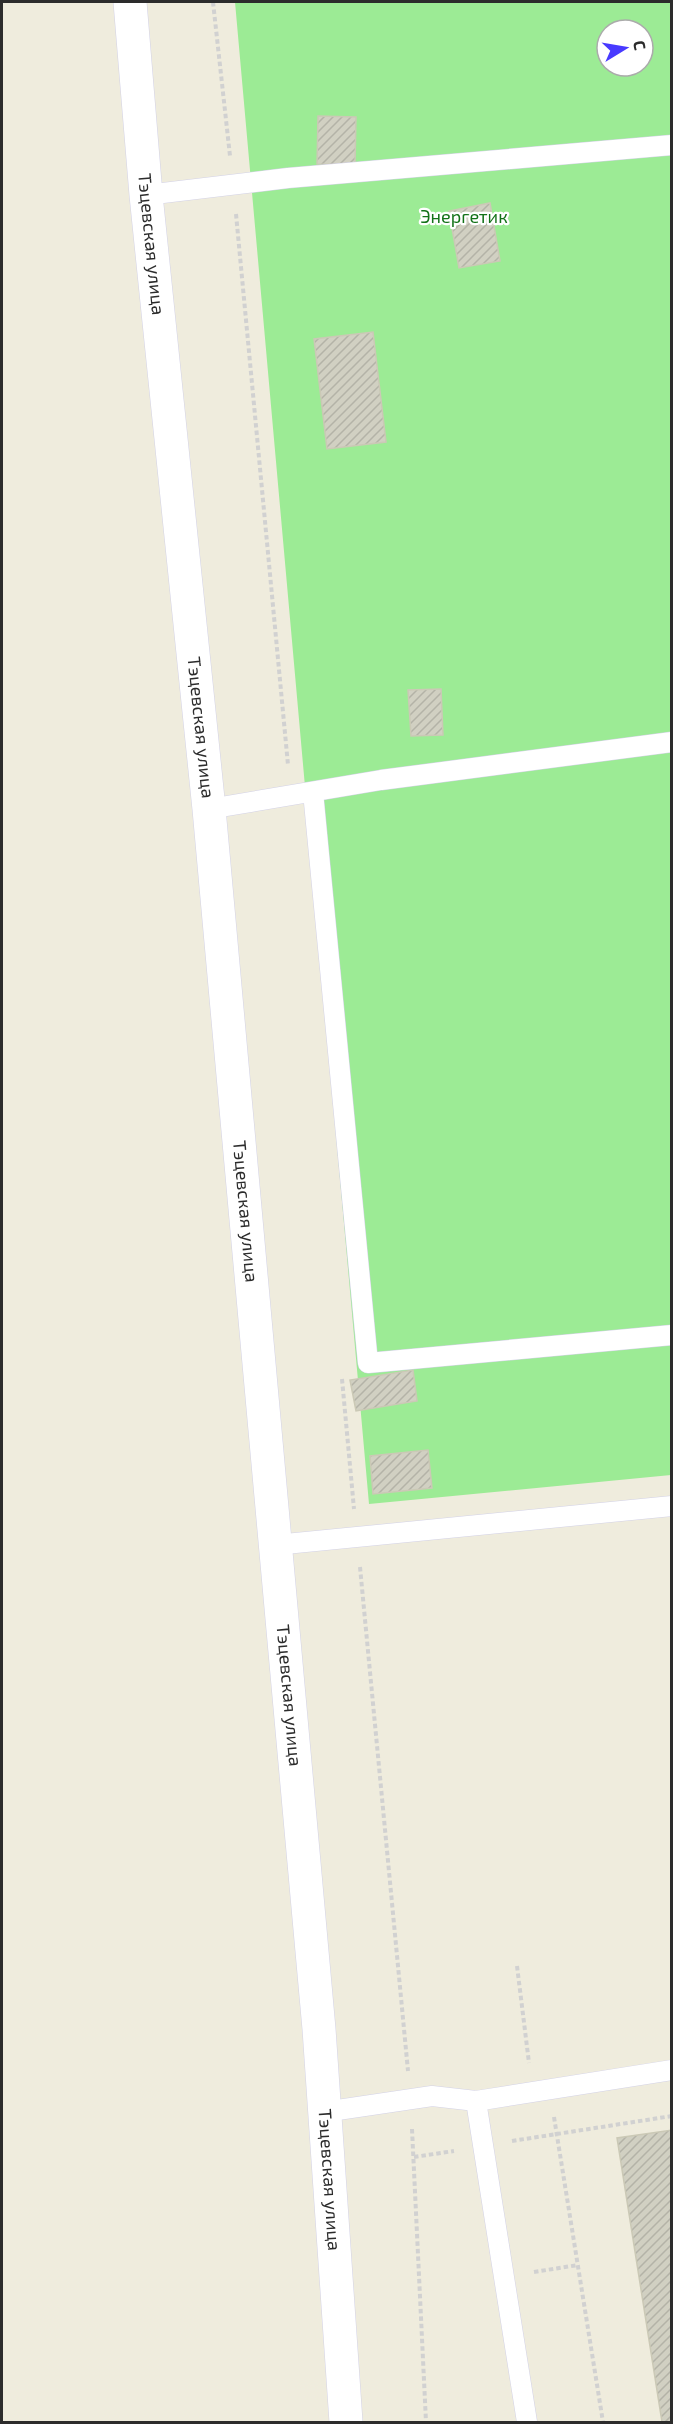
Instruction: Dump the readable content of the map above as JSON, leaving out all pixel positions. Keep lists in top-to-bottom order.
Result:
{
  "streets": {
    "main road": ["Тэцевская улица"]
  },
  "parks": ["Энергетик"],
  "north": "right"
}
